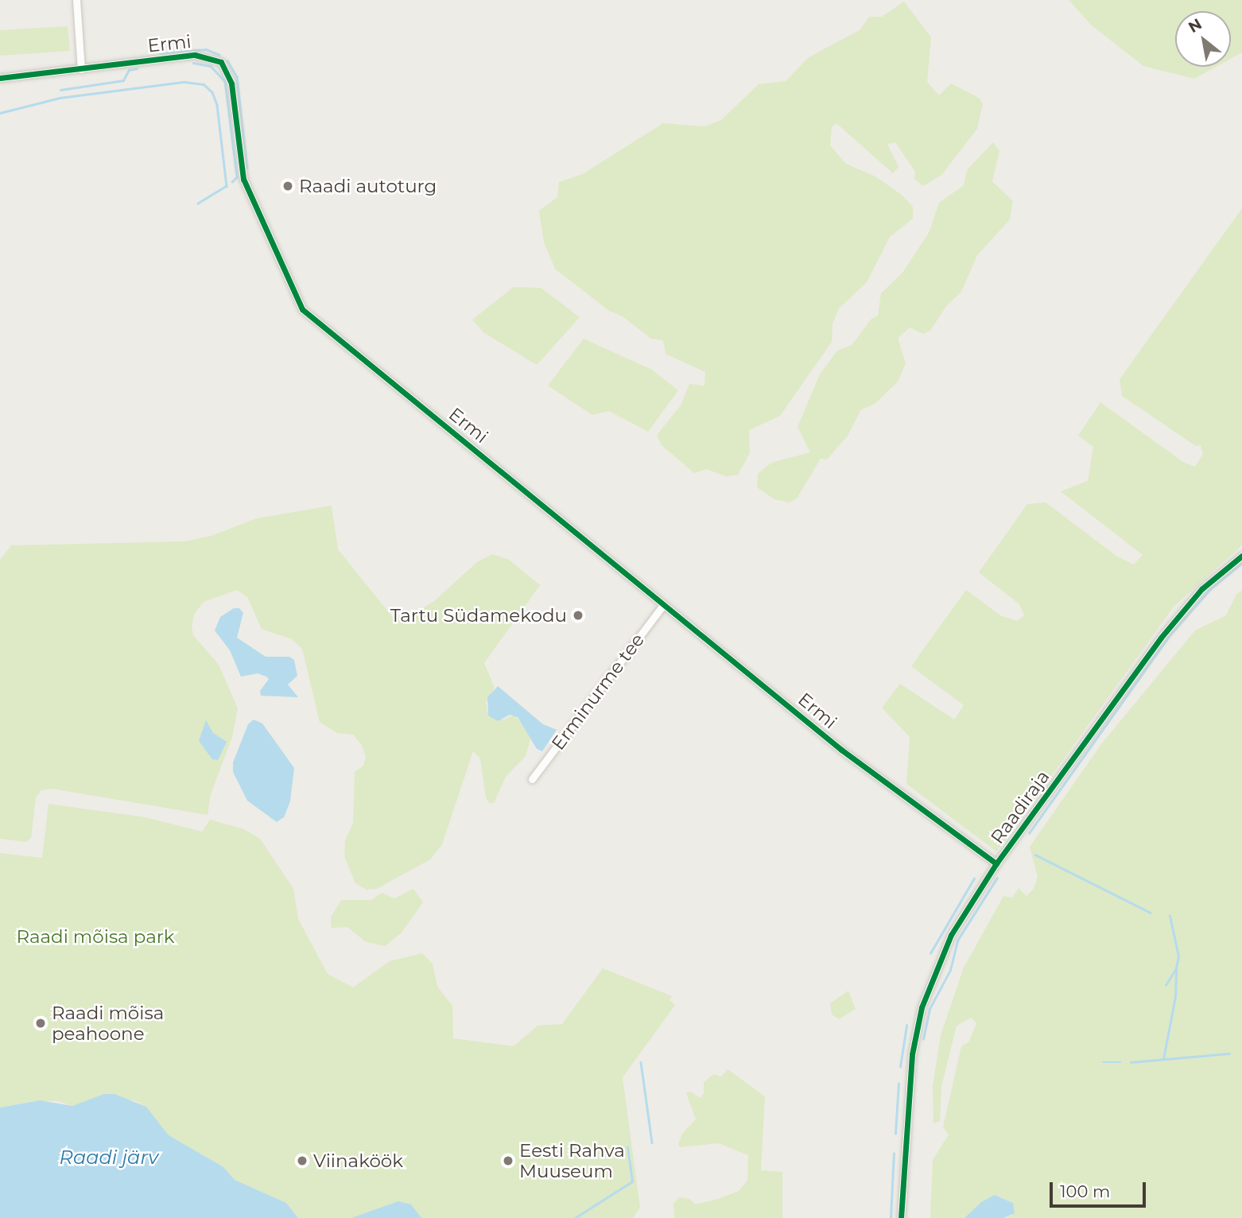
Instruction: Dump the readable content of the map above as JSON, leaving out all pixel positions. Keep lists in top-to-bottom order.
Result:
{
  "streets": {
    "street": ["Ermi", "Erminurme tee", "Raadiraja"]
  },
  "crossings": [
    ["Ermi", "Erminurme tee"],
    ["Ermi", "Raadiraja"]
  ],
  "water": ["Raadi järv"],
  "parks": ["Raadi mõisa park"],
  "places": [
    "Raadi autoturg",
    "Tartu Südamekodu",
    "Raadi mõisa peahoone",
    "Viinaköök",
    "Eesti Rahva Muuseum"
  ],
  "scale_bar": "100 m",
  "north": "top left"
}
